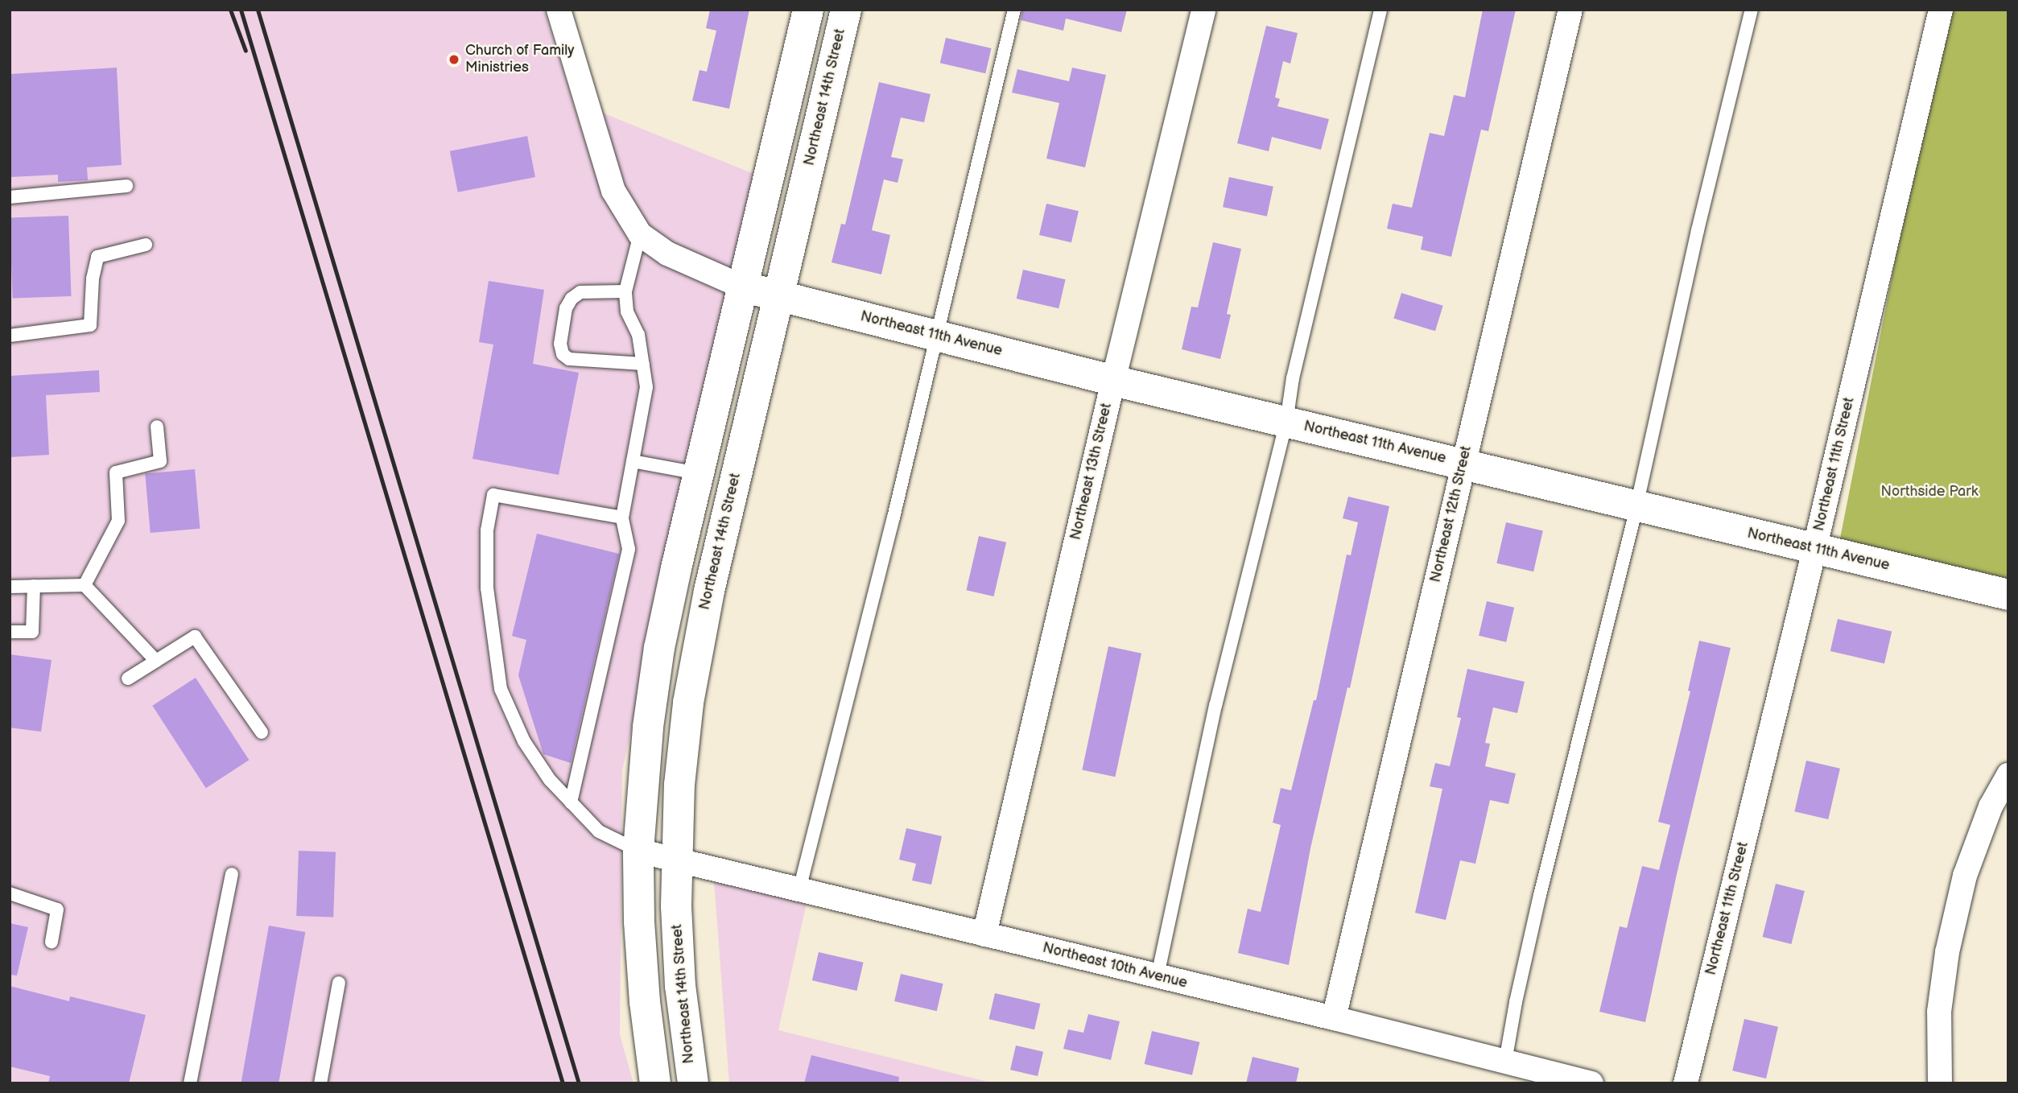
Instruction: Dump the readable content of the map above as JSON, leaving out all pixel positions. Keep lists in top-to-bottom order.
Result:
{
  "streets": {
    "main road": ["Northeast 14th Street", "Northeast 11th Avenue"],
    "street": [
      "Northeast 11th Street",
      "Northeast 13th Street",
      "Northeast 12th Street",
      "Northeast 10th Avenue"
    ]
  },
  "crossings": [
    ["Northeast 14th Street", "Northeast 11th Avenue"],
    ["Northeast 14th Street", "Northeast 10th Avenue"],
    ["Northeast 11th Avenue", "Northeast 11th Street"],
    ["Northeast 11th Avenue", "Northeast 13th Street"],
    ["Northeast 11th Avenue", "Northeast 12th Street"],
    ["Northeast 13th Street", "Northeast 10th Avenue"],
    ["Northeast 12th Street", "Northeast 10th Avenue"]
  ],
  "parks": ["Northside Park"],
  "places": ["Church of Family Ministries"]
}
